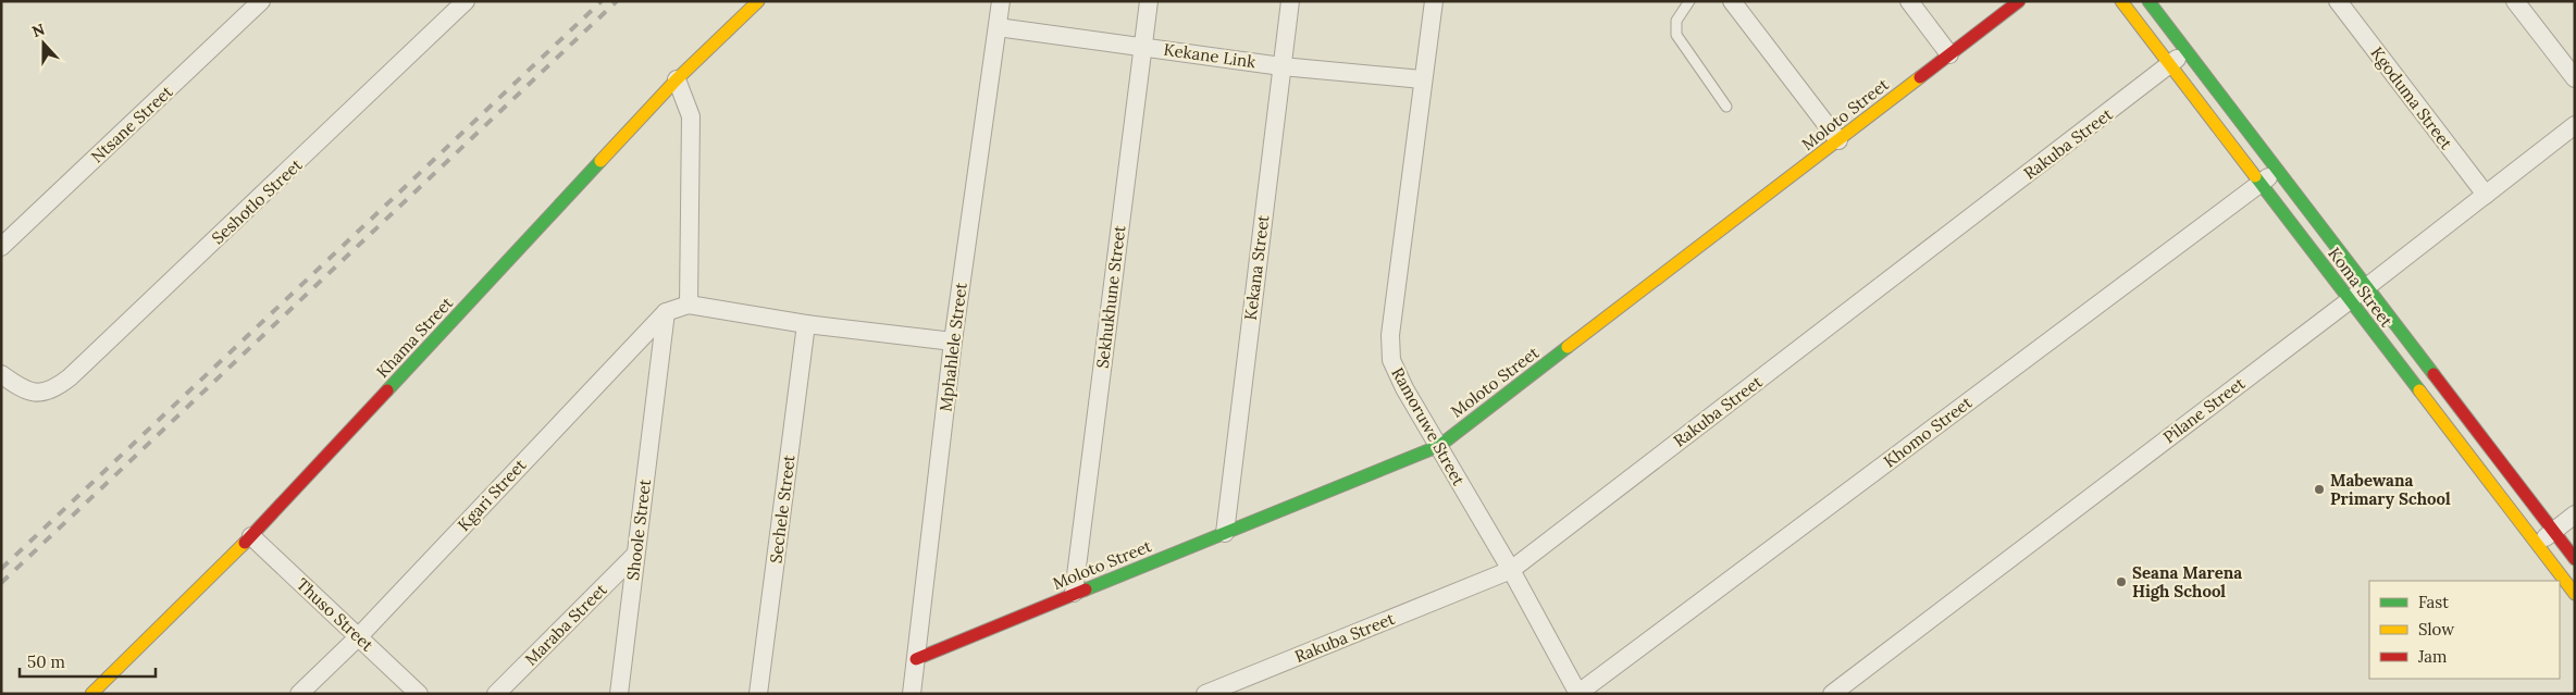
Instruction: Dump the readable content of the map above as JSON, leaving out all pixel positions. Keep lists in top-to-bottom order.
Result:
{
  "streets": {
    "street": [
      "Kekane Link",
      "Kgoduma Street",
      "Moloto Street",
      "Ntsane Street",
      "Rakuba Street",
      "Seshotlo Street",
      "Kekana Street",
      "Koma Street",
      "Sekhukhune Street",
      "Khama Street",
      "Mphahlele Street",
      "Pilane Street",
      "Ramoruwe Street",
      "Khomo Street",
      "Kgari Street",
      "Sechele Street",
      "Shoole Street",
      "Thuso Street",
      "Maraba Street"
    ]
  },
  "crossings": [
    ["Kekane Link", "Kekana Street"],
    ["Kekane Link", "Sekhukhune Street"],
    ["Kekane Link", "Mphahlele Street"],
    ["Kekane Link", "Ramoruwe Street"],
    ["Kgoduma Street", "Pilane Street"],
    ["Moloto Street", "Kekana Street"],
    ["Moloto Street", "Sekhukhune Street"],
    ["Moloto Street", "Mphahlele Street"],
    ["Moloto Street", "Ramoruwe Street"],
    ["Rakuba Street", "Koma Street"],
    ["Rakuba Street", "Ramoruwe Street"],
    ["Koma Street", "Pilane Street"],
    ["Koma Street", "Khomo Street"],
    ["Khama Street", "Thuso Street"],
    ["Mphahlele Street", "Kgari Street"],
    ["Ramoruwe Street", "Khomo Street"],
    ["Kgari Street", "Sechele Street"],
    ["Kgari Street", "Shoole Street"],
    ["Kgari Street", "Thuso Street"],
    ["Shoole Street", "Maraba Street"]
  ],
  "places": ["Mabewana Primary School", "Seana Marena High School"],
  "legend": ["Fast", "Slow", "Jam"],
  "scale_bar": "50 m",
  "north": "top"
}
